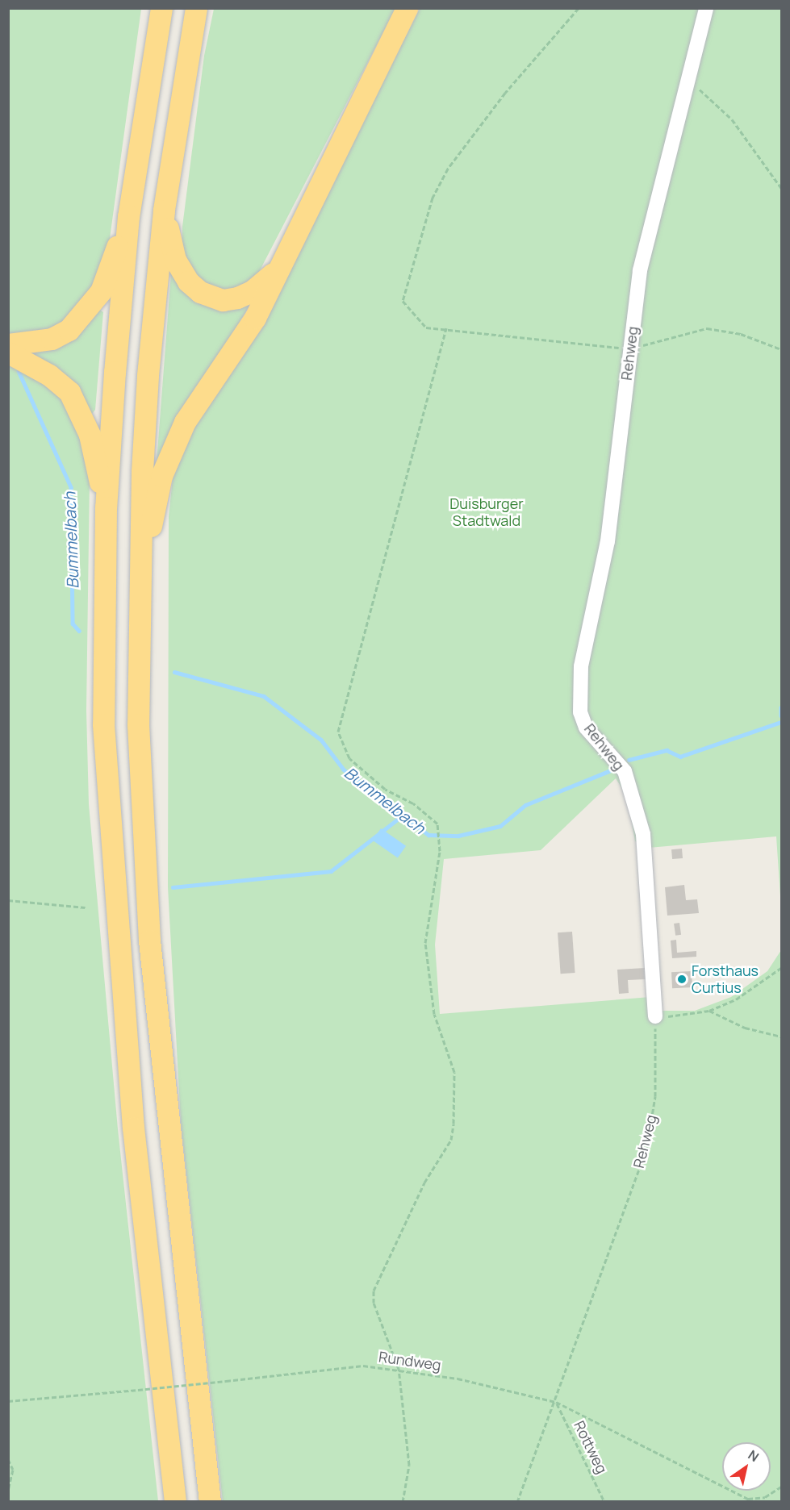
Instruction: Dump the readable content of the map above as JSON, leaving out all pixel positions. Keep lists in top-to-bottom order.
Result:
{
  "streets": {
    "lane": ["Rehweg"],
    "path": ["Rundweg", "Rottweg"]
  },
  "crossings": [
    ["Rehweg", "Rundweg"],
    ["Rehweg", "Rottweg"],
    ["Rundweg", "Rottweg"]
  ],
  "water": ["Bummelbach"],
  "parks": ["Duisburger Stadtwald"],
  "places": ["Forsthaus Curtius"],
  "north": "top right"
}
